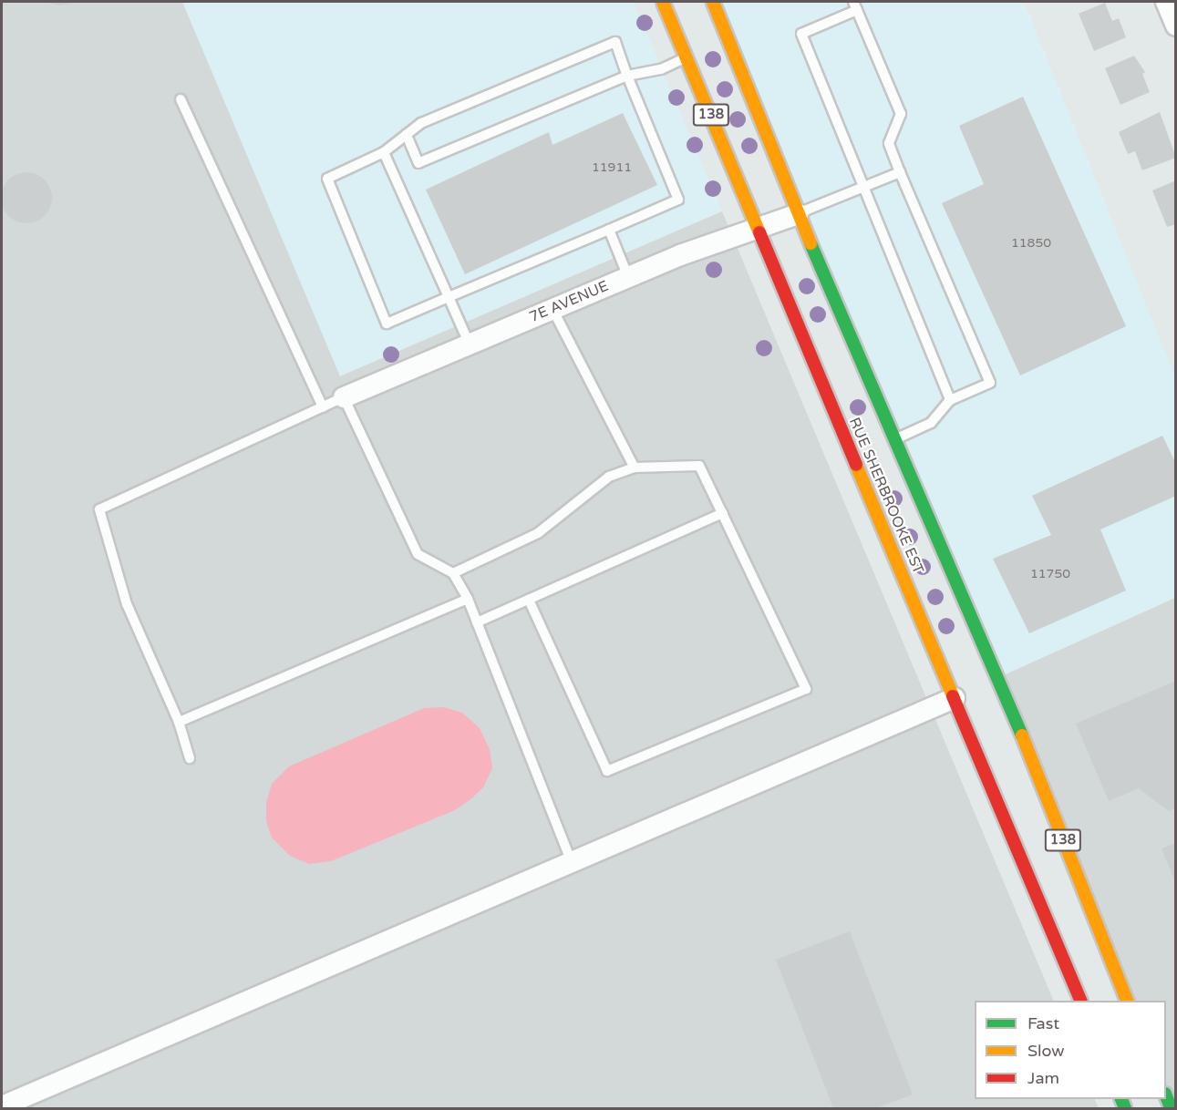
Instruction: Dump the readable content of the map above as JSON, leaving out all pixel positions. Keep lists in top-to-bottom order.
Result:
{
  "streets": {
    "main road": ["138", "RUE SHERBROOKE EST"],
    "street": ["7E AVENUE"]
  },
  "crossings": [
    ["7E AVENUE", "RUE SHERBROOKE EST"]
  ],
  "house_numbers": ["11911", "11850", "11750"],
  "legend": ["Fast", "Slow", "Jam"]
}
